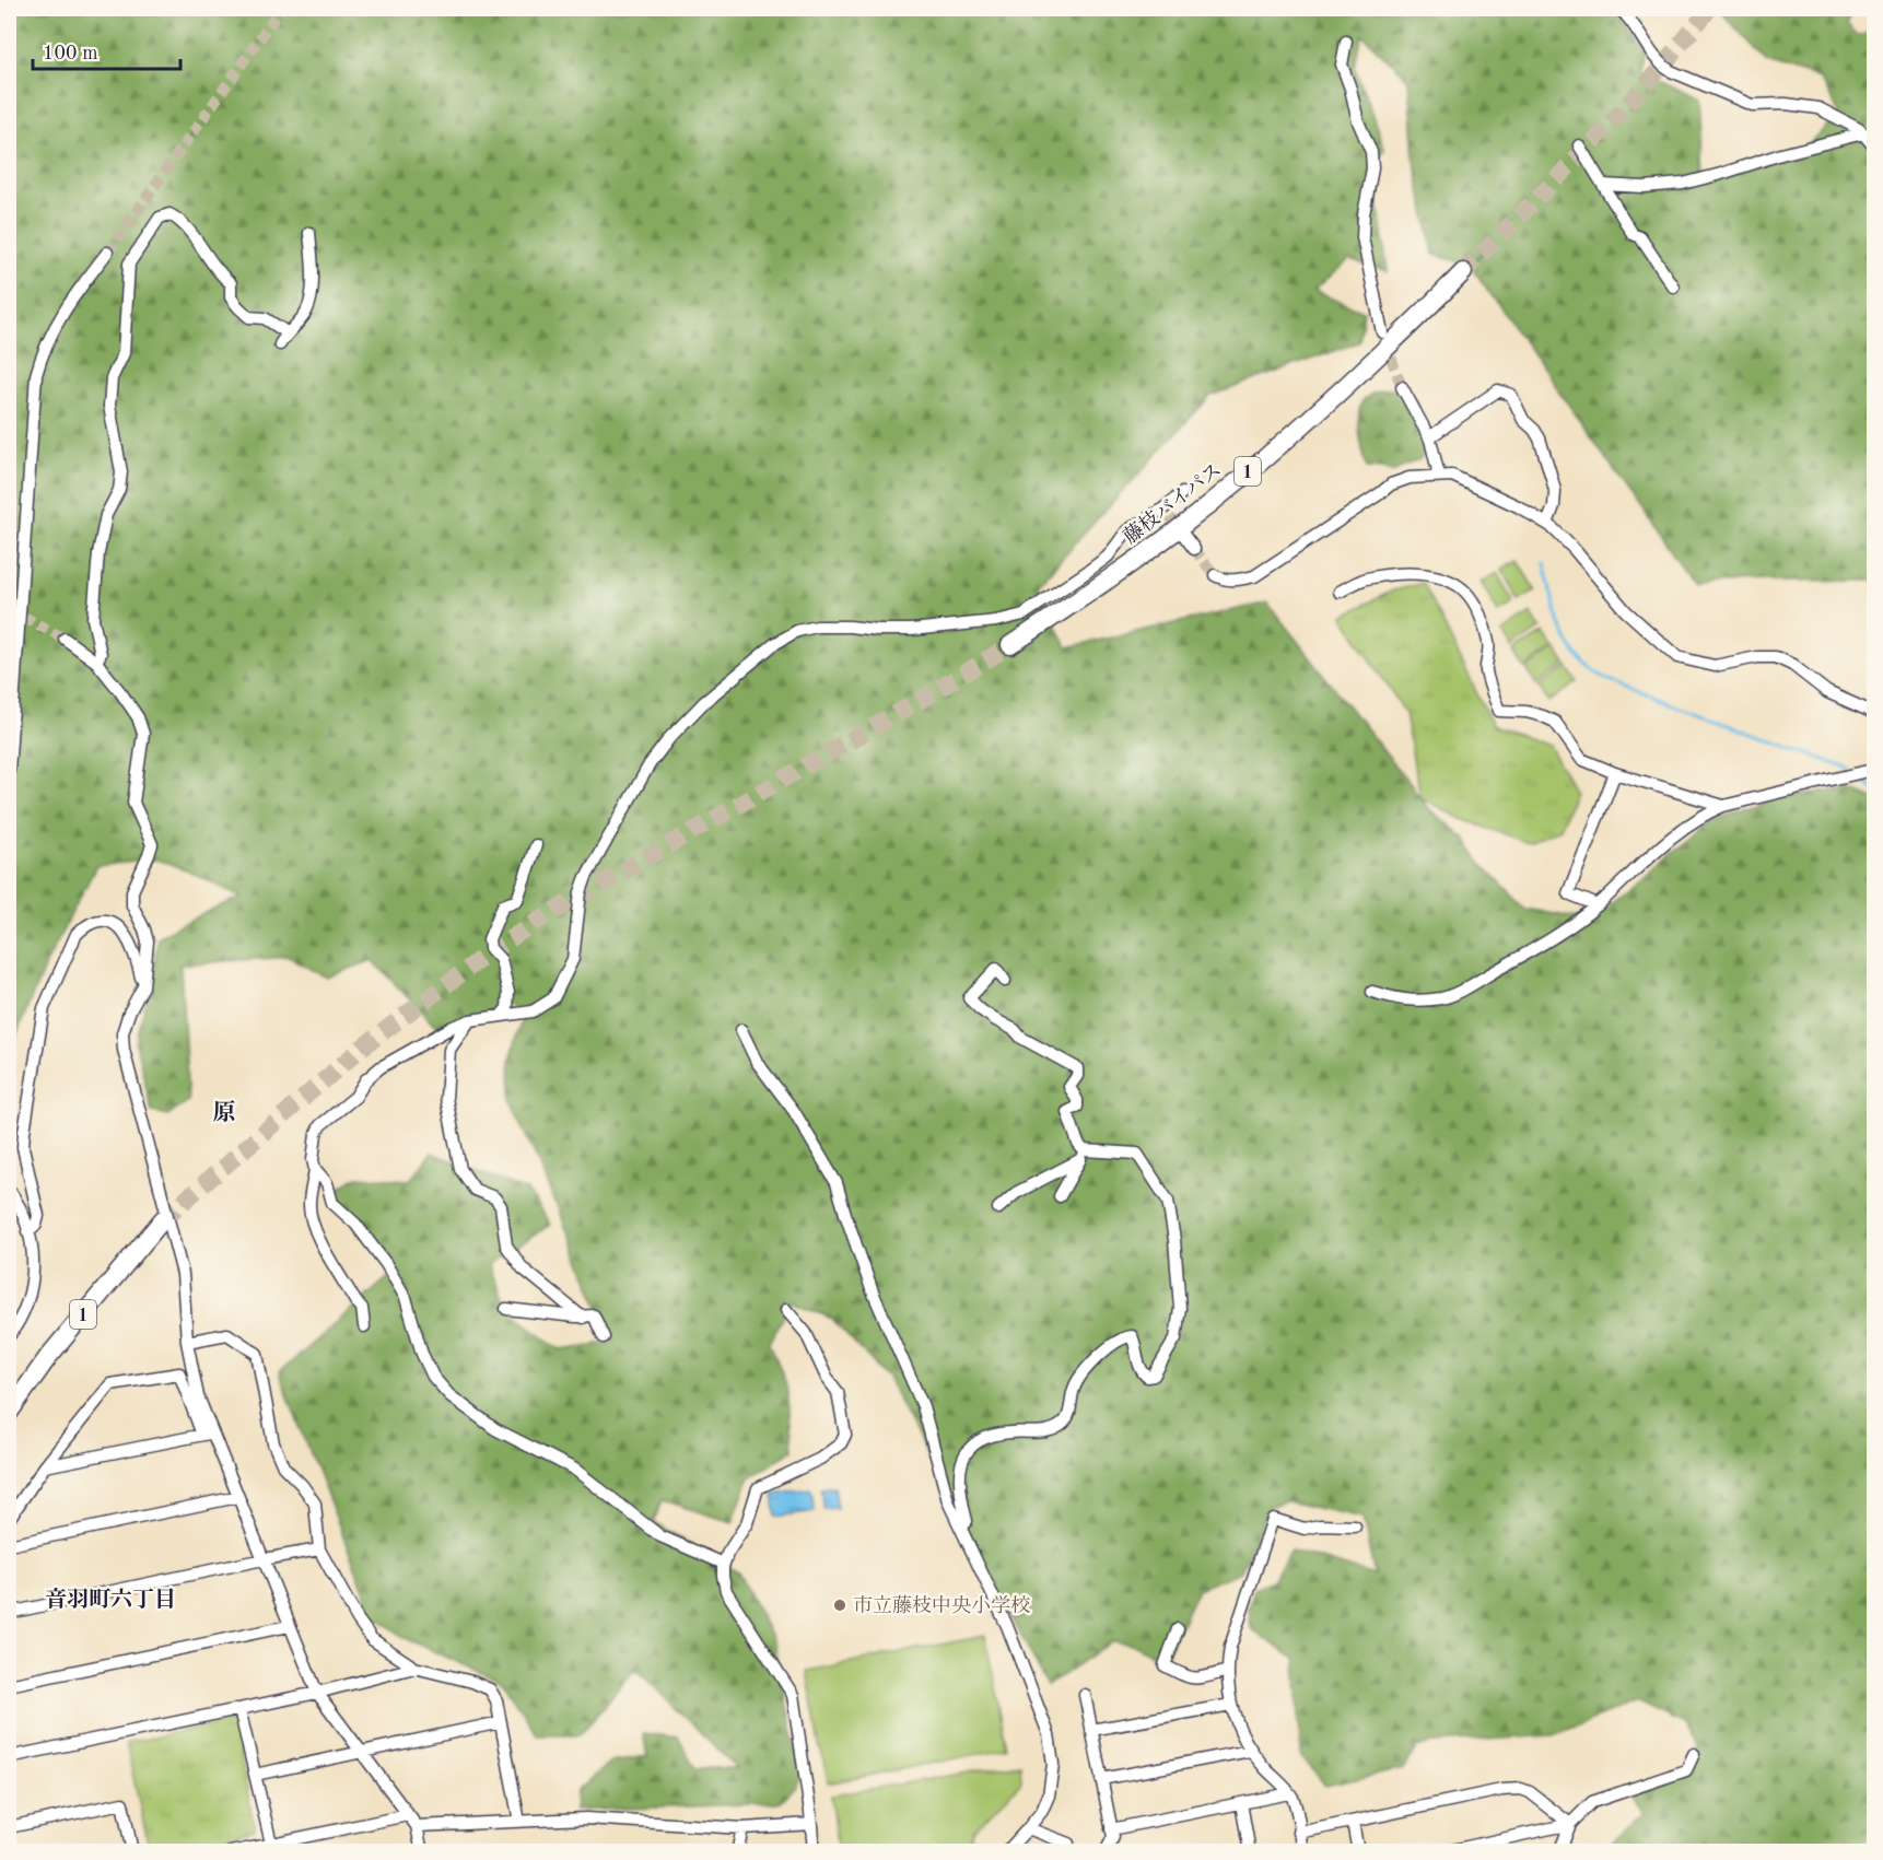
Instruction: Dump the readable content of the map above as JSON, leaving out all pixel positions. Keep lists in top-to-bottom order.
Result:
{
  "streets": {
    "highway": ["1", "藤枝バイパス"]
  },
  "districts": ["原", "音羽町六丁目"],
  "places": ["市立藤枝中央小学校"],
  "scale_bar": "100 m"
}
